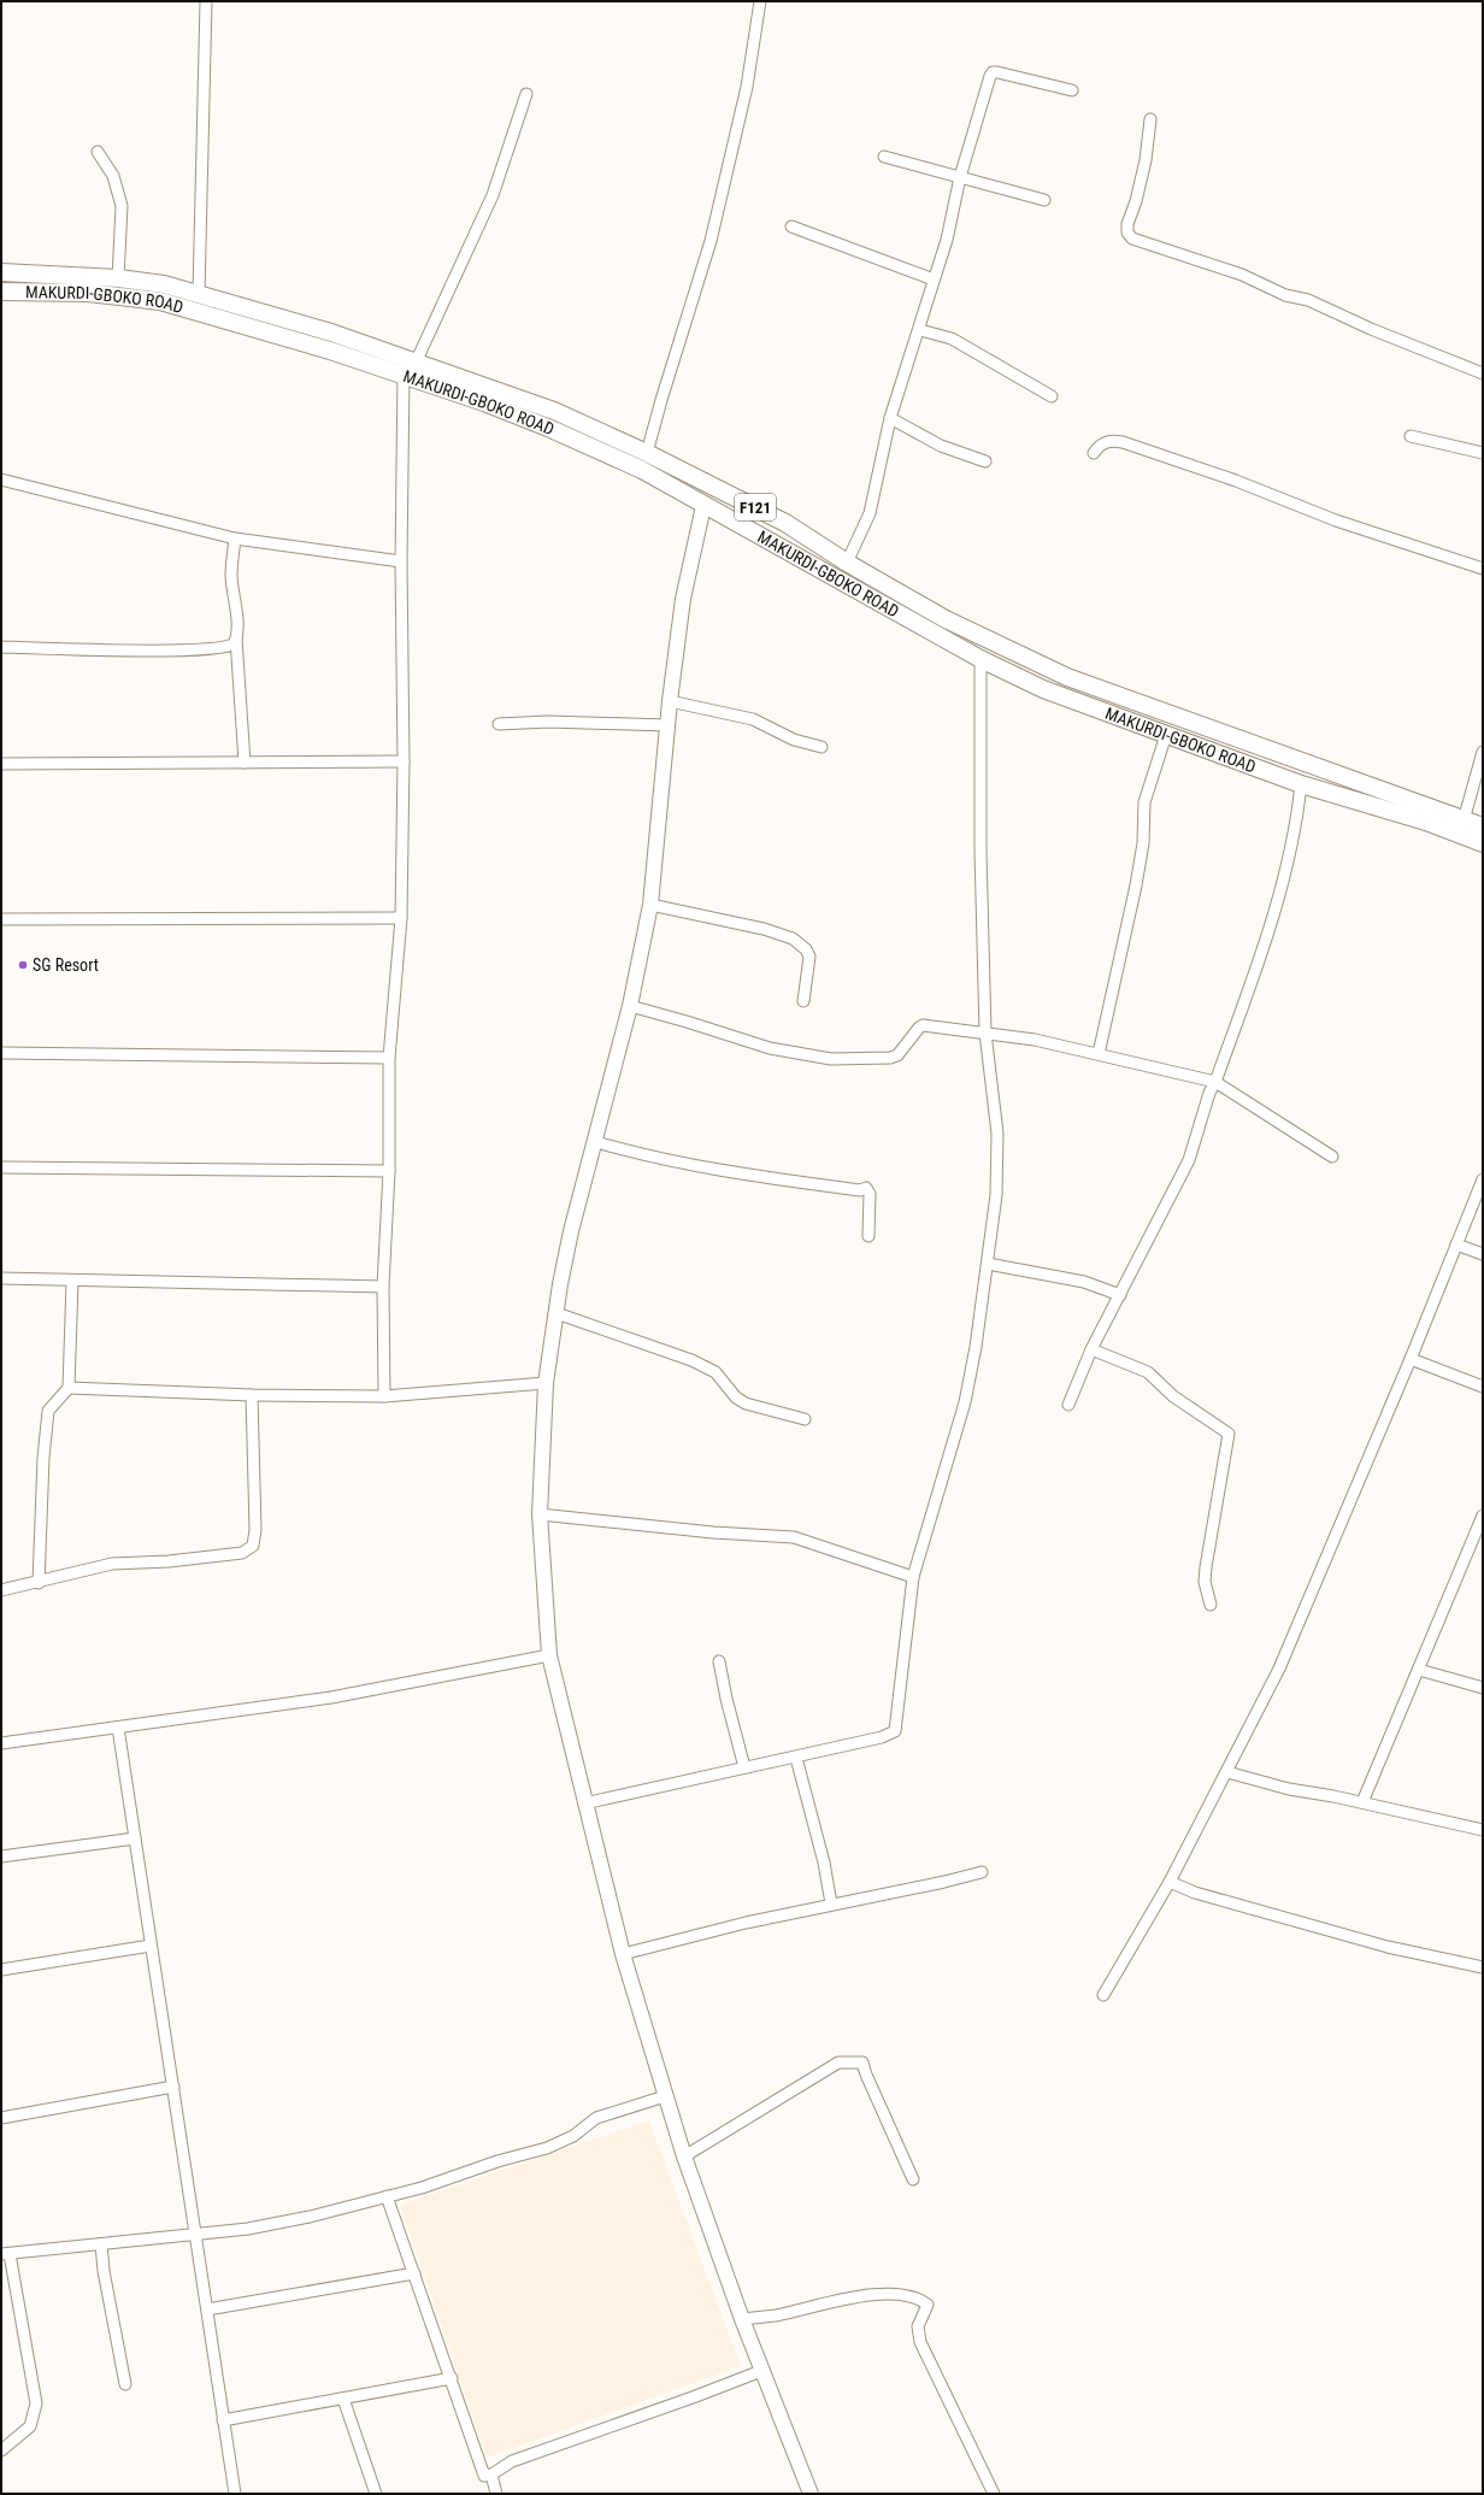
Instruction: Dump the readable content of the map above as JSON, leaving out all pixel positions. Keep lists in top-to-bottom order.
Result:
{
  "streets": {
    "main road": ["MAKURDI-GBOKO ROAD", "F121"]
  },
  "places": ["SG Resort"]
}
